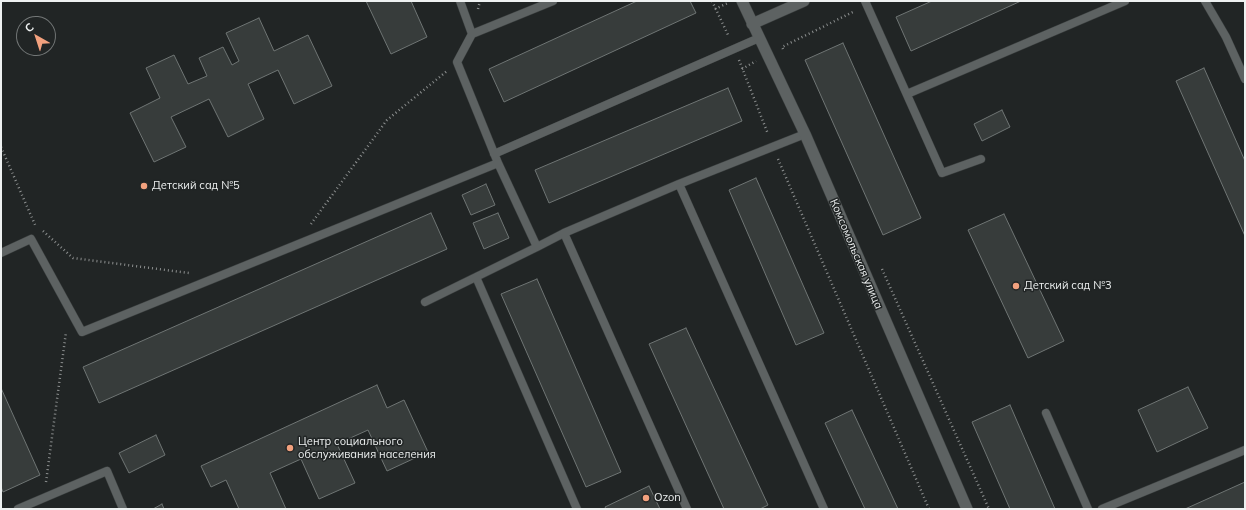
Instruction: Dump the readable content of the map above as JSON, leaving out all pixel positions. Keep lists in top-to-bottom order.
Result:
{
  "streets": {
    "street": ["Комсомольская улица"]
  },
  "places": [
    "Детский сад №5",
    "Детский сад №3",
    "Центр социального обслуживания населения",
    "Ozon"
  ],
  "north": "top left"
}
